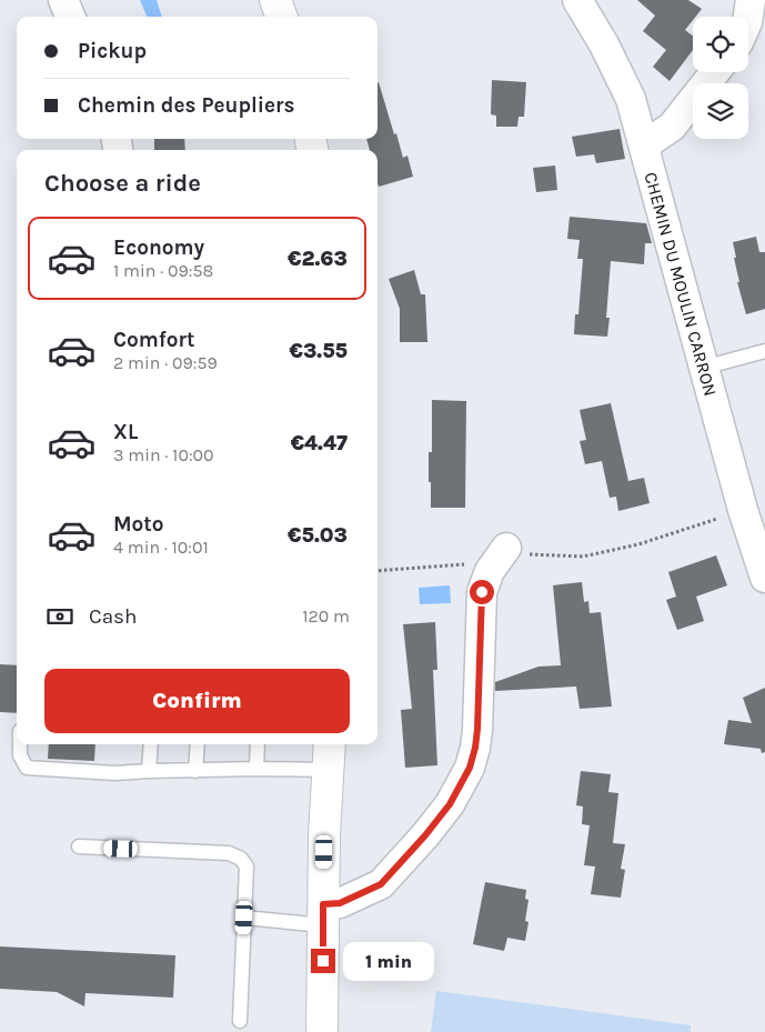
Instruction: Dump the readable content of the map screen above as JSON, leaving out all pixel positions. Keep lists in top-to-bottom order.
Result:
{
  "streets": {
    "street": ["CHEMIN DU MOULIN CARRON"]
  },
  "page": {
    "banner": ["Pickup", "Chemin des Peupliers"],
    "heading": "Choose a ride",
    "list": [
      {
        "name": "Economy",
        "note": "1 min · 09:58",
        "value": "€2.63"
      },
      {
        "name": "Comfort",
        "note": "2 min · 09:59",
        "value": "€3.55"
      },
      {
        "name": "XL",
        "note": "3 min · 10:00",
        "value": "€4.47"
      },
      {
        "name": "Moto",
        "note": "4 min · 10:01",
        "value": "€5.03"
      }
    ],
    "pay": ["Cash", "120 m"],
    "buttons": "Confirm",
    "bubble": "1 min"
  }
}
